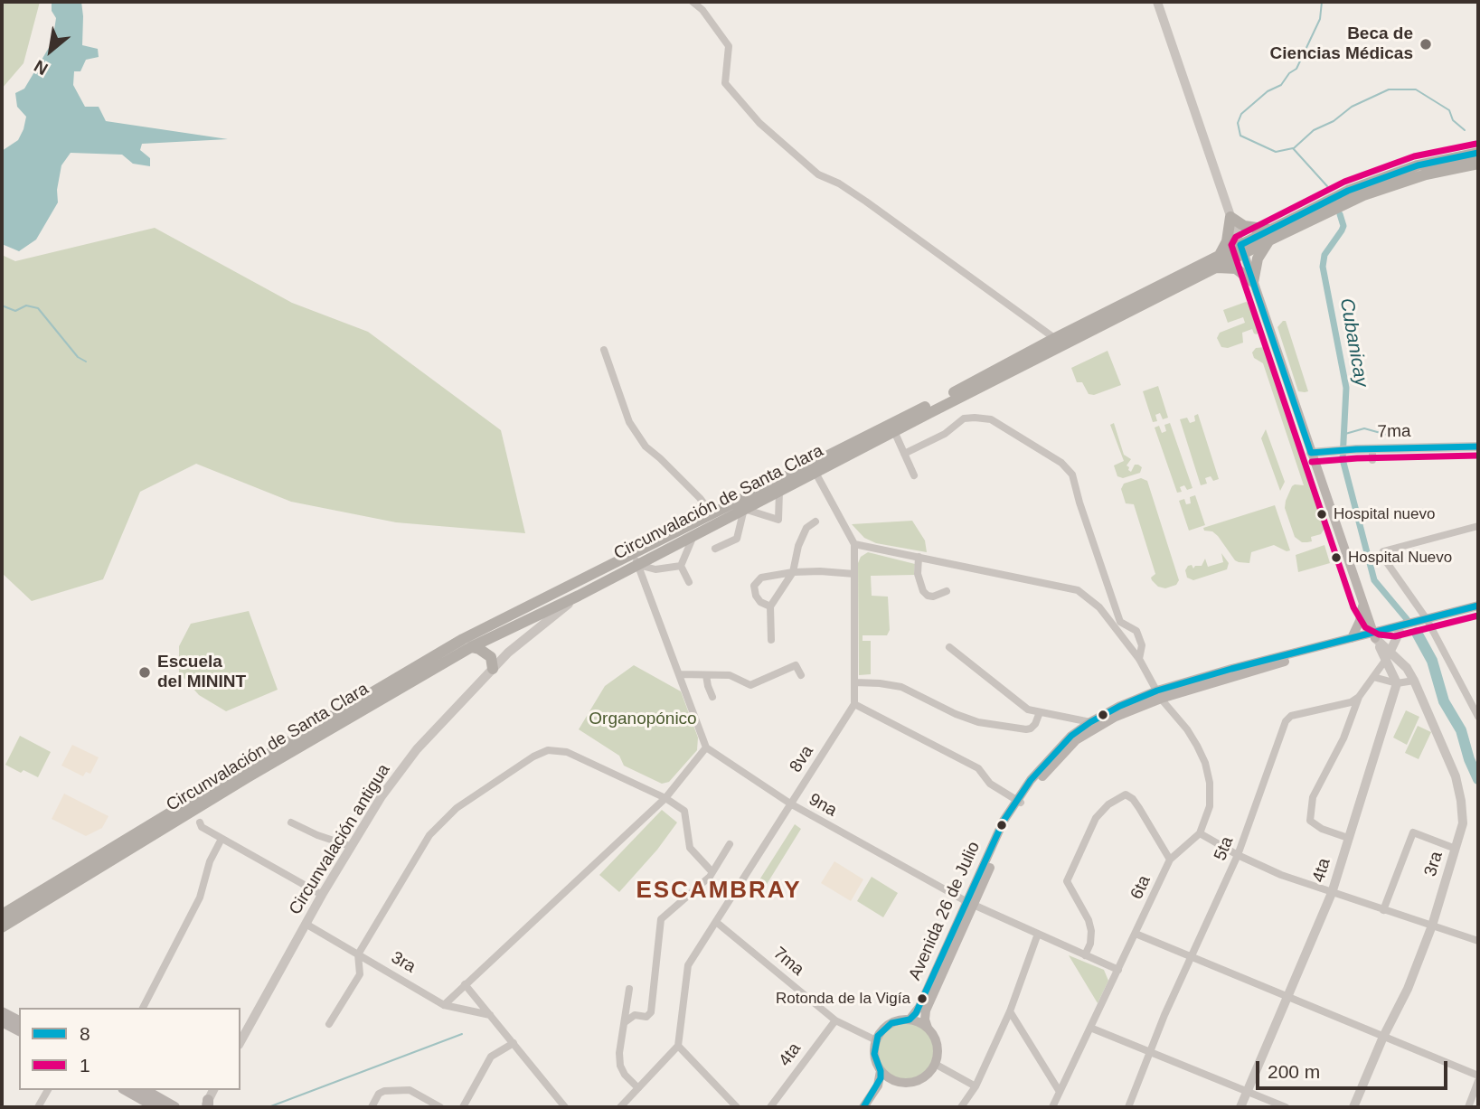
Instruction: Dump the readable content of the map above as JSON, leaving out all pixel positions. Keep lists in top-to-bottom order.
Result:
{
  "streets": {
    "highway": ["Circunvalación de Santa Clara"],
    "main road": ["Avenida 26 de Julio"],
    "street": [
      "7ma",
      "8va",
      "9na",
      "Circunvalación antigua",
      "5ta",
      "3ra",
      "4ta",
      "6ta"
    ]
  },
  "crossings": [
    ["7ma", "8va"],
    ["7ma", "4ta"],
    ["7ma", "Avenida 26 de Julio"],
    ["Circunvalación de Santa Clara", "Circunvalación antigua"],
    ["8va", "9na"],
    ["9na", "6ta"],
    ["9na", "Avenida 26 de Julio"],
    ["Circunvalación antigua", "3ra"]
  ],
  "districts": ["ESCAMBRAY"],
  "water": ["Cubanicay"],
  "parks": ["Organopónico"],
  "places": [
    "Beca de Ciencias Médicas",
    "Hospital nuevo",
    "Hospital Nuevo",
    "Escuela del MININT",
    "Rotonda de la Vigía"
  ],
  "lines": ["transit line 1", "transit line 8"],
  "legend": ["8", "1"],
  "scale_bar": "200 m",
  "north": "bottom left"
}
